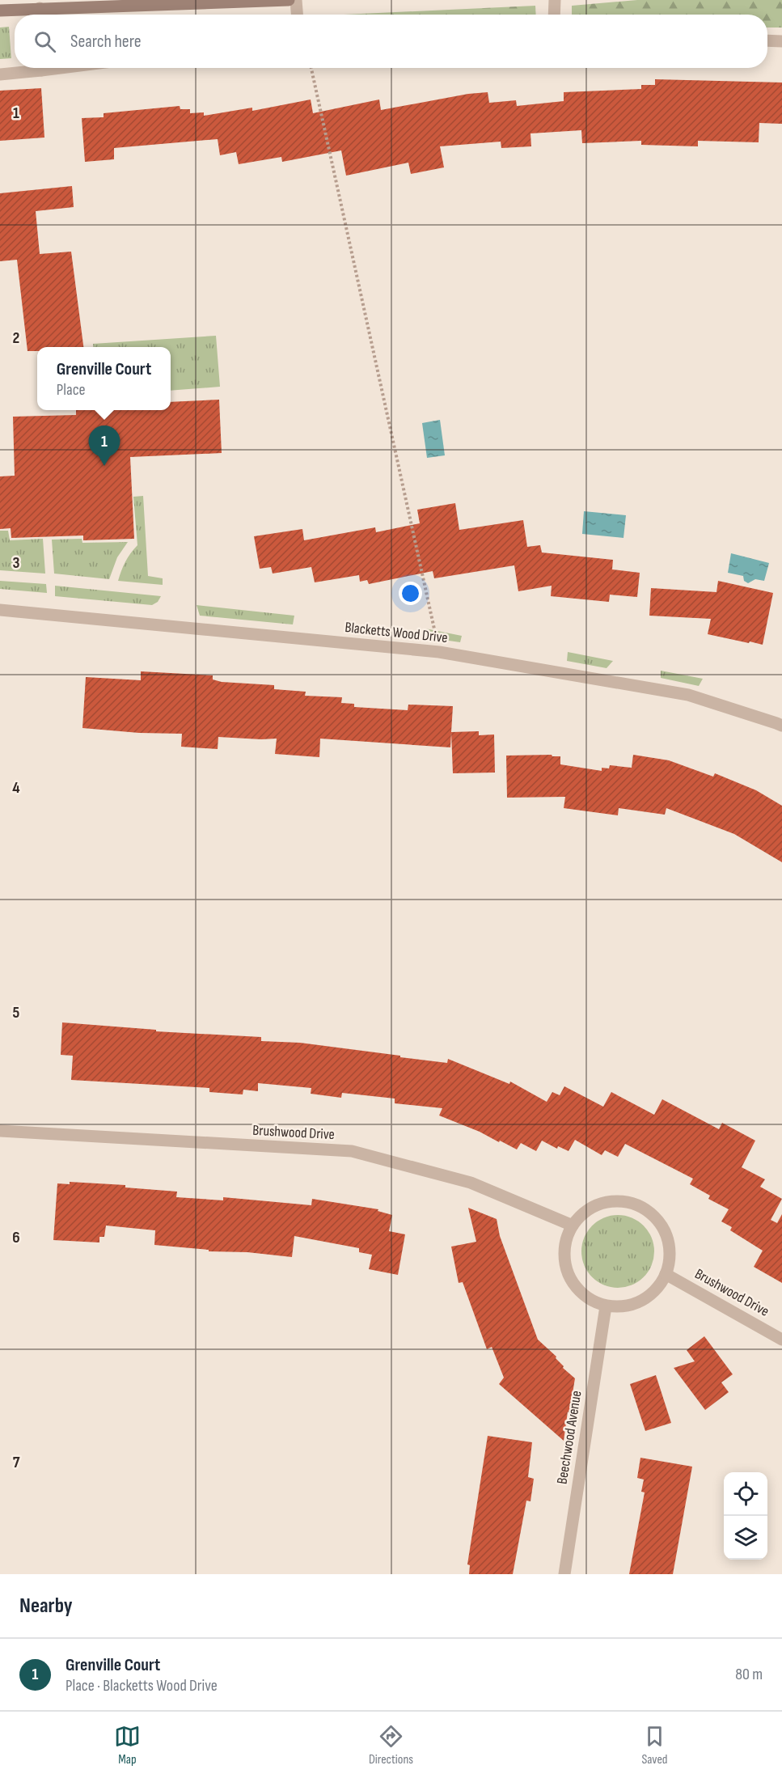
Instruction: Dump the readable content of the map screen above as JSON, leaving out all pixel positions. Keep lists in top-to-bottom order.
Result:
{
  "streets": {
    "street": ["Blacketts Wood Drive", "Brushwood Drive", "Beechwood Avenue"]
  },
  "crossings": [
    ["Brushwood Drive", "Beechwood Avenue"]
  ],
  "page": {
    "search": "Search here",
    "popup": ["Grenville Court", "Place"],
    "pins": "1",
    "heading": "Nearby",
    "list": [
      {
        "mark": "1",
        "name": "Grenville Court",
        "note": "Place · Blacketts Wood Drive",
        "value": "80 m"
      }
    ],
    "nav": ["Map", "Directions", "Saved"]
  },
  "grid": {
    "rows": [
      "1",
      "2",
      "3",
      "4",
      "5",
      "6",
      "7"
    ]
  }
}
